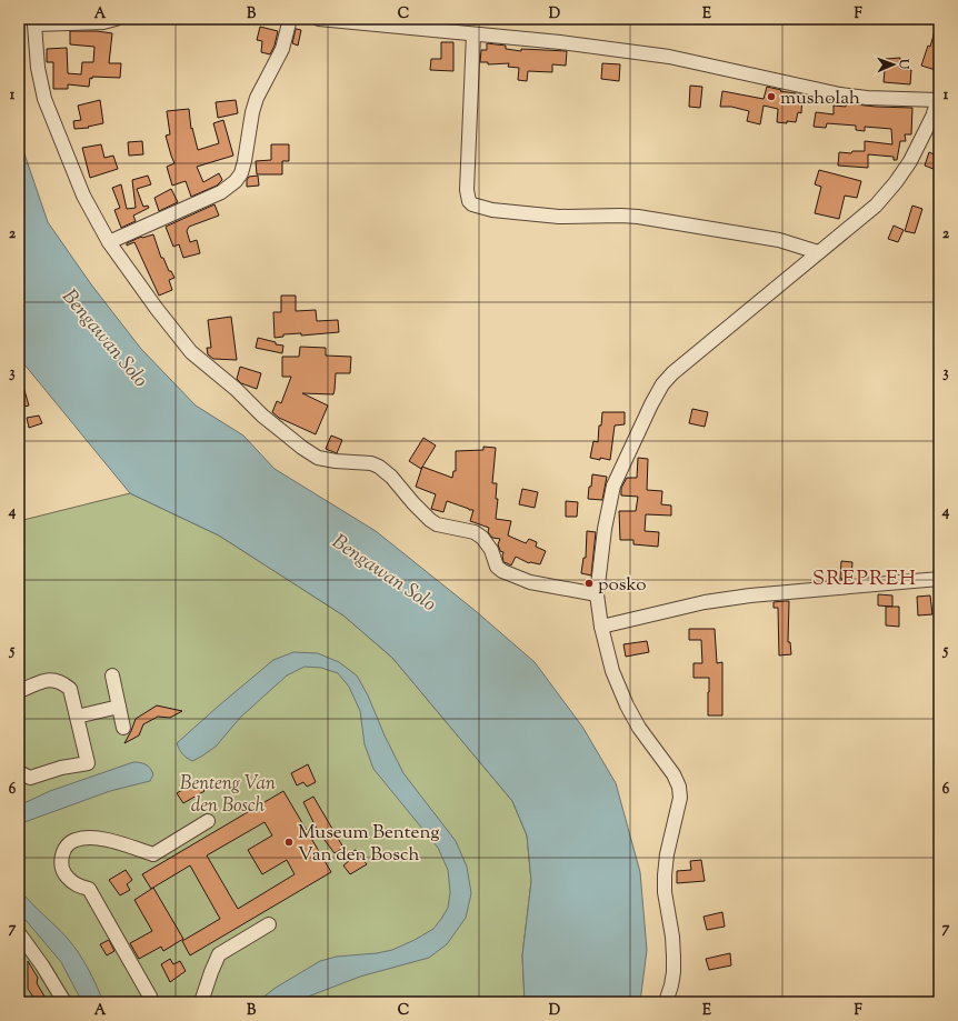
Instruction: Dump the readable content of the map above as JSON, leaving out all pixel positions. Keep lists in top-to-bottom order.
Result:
{
  "districts": ["SREPREH"],
  "water": ["Bengawan Solo"],
  "parks": ["Benteng Van den Bosch"],
  "places": ["musholah", "posko", "Museum Benteng Van den Bosch"],
  "north": "right",
  "grid": {
    "columns": [
      "A",
      "B",
      "C",
      "D",
      "E",
      "F"
    ],
    "rows": [
      "1",
      "2",
      "3",
      "4",
      "5",
      "6",
      "7"
    ]
  }
}
